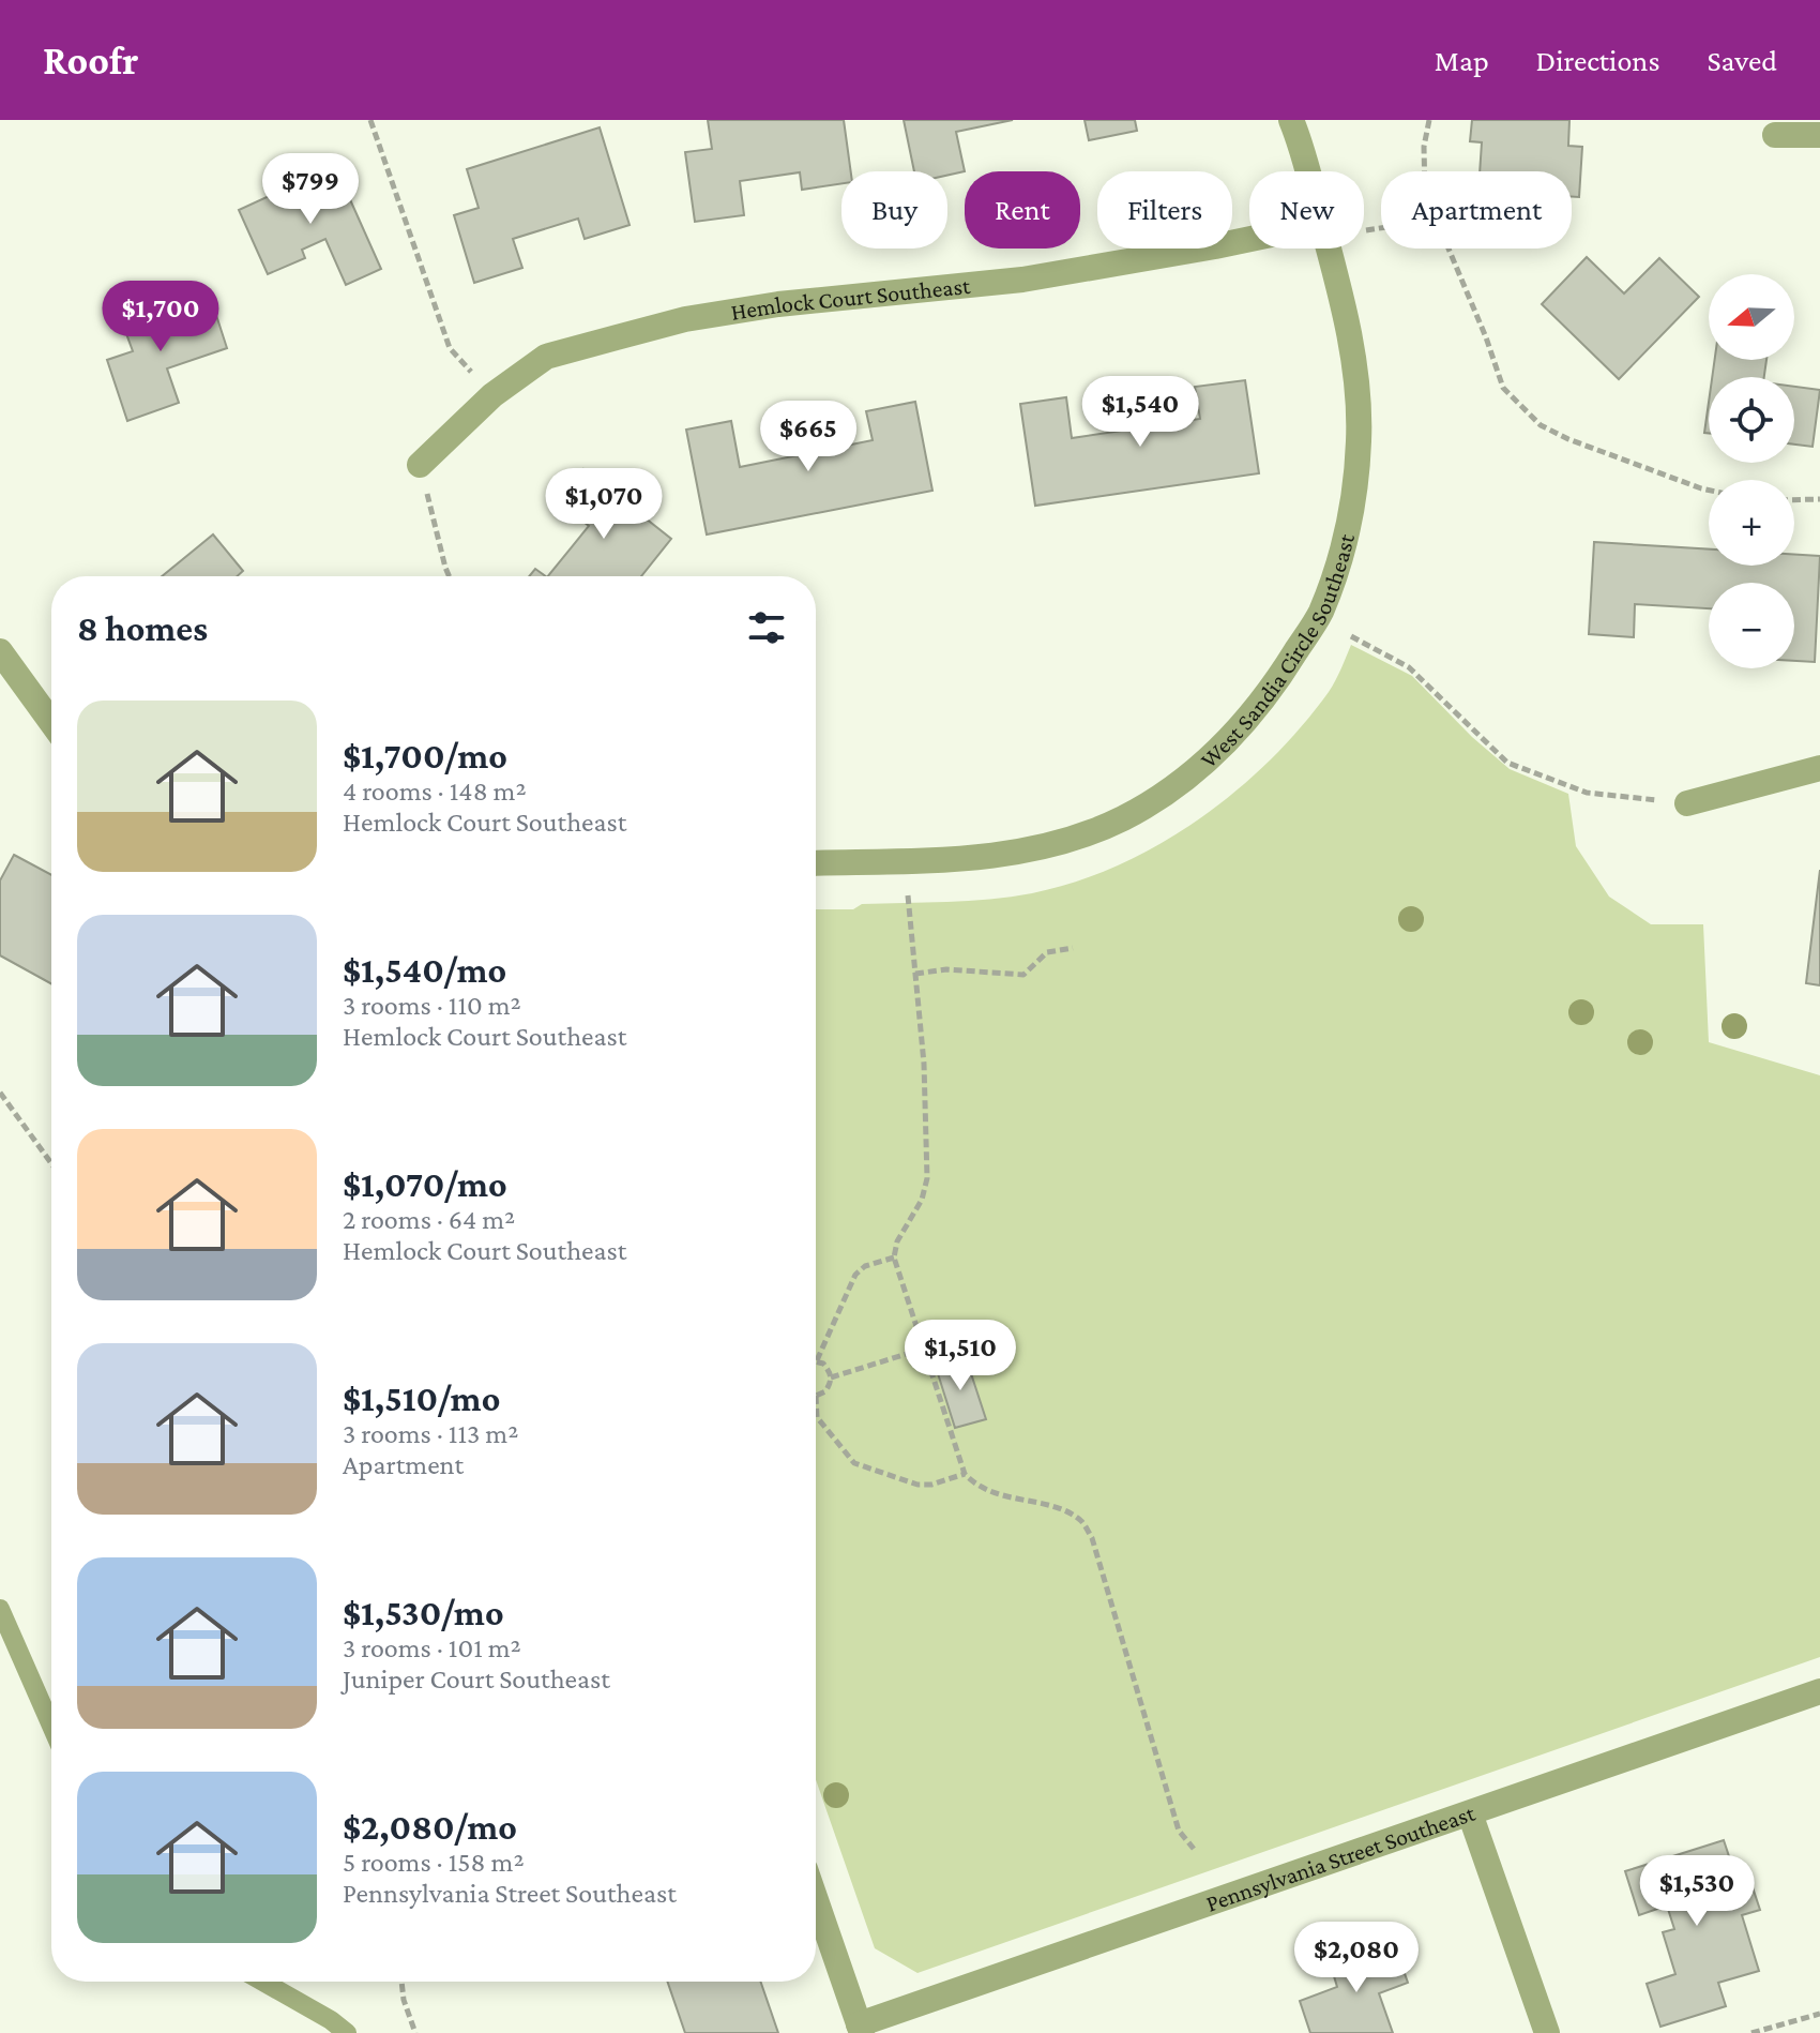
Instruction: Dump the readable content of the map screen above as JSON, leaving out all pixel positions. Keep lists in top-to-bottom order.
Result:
{
  "streets": {
    "street": ["Hemlock Court Southeast", "West Sandia Circle Southeast", "Pennsylvania Street Southeast"]
  },
  "north": "left",
  "page": {
    "header": "Roofr",
    "nav": ["Map", "Directions", "Saved"],
    "price": [
      "$799",
      "$1,700",
      "$1,540",
      "$665",
      "$1,070",
      "$1,510",
      "$1,530",
      "$2,080"
    ],
    "chip": [
      "Buy",
      "Rent",
      "Filters",
      "New",
      "Apartment"
    ],
    "map_buttons": ["+", "−"],
    "heading": "8 homes",
    "list": [
      {
        "name": "$1,700/mo",
        "note": "4 rooms · 148 m² · Hemlock Court Southeast"
      },
      {
        "name": "$1,540/mo",
        "note": "3 rooms · 110 m² · Hemlock Court Southeast"
      },
      {
        "name": "$1,070/mo",
        "note": "2 rooms · 64 m² · Hemlock Court Southeast"
      },
      {
        "name": "$1,510/mo",
        "note": "3 rooms · 113 m² · Apartment"
      },
      {
        "name": "$1,530/mo",
        "note": "3 rooms · 101 m² · Juniper Court Southeast"
      },
      {
        "name": "$2,080/mo",
        "note": "5 rooms · 158 m² · Pennsylvania Street Southeast"
      }
    ]
  }
}
